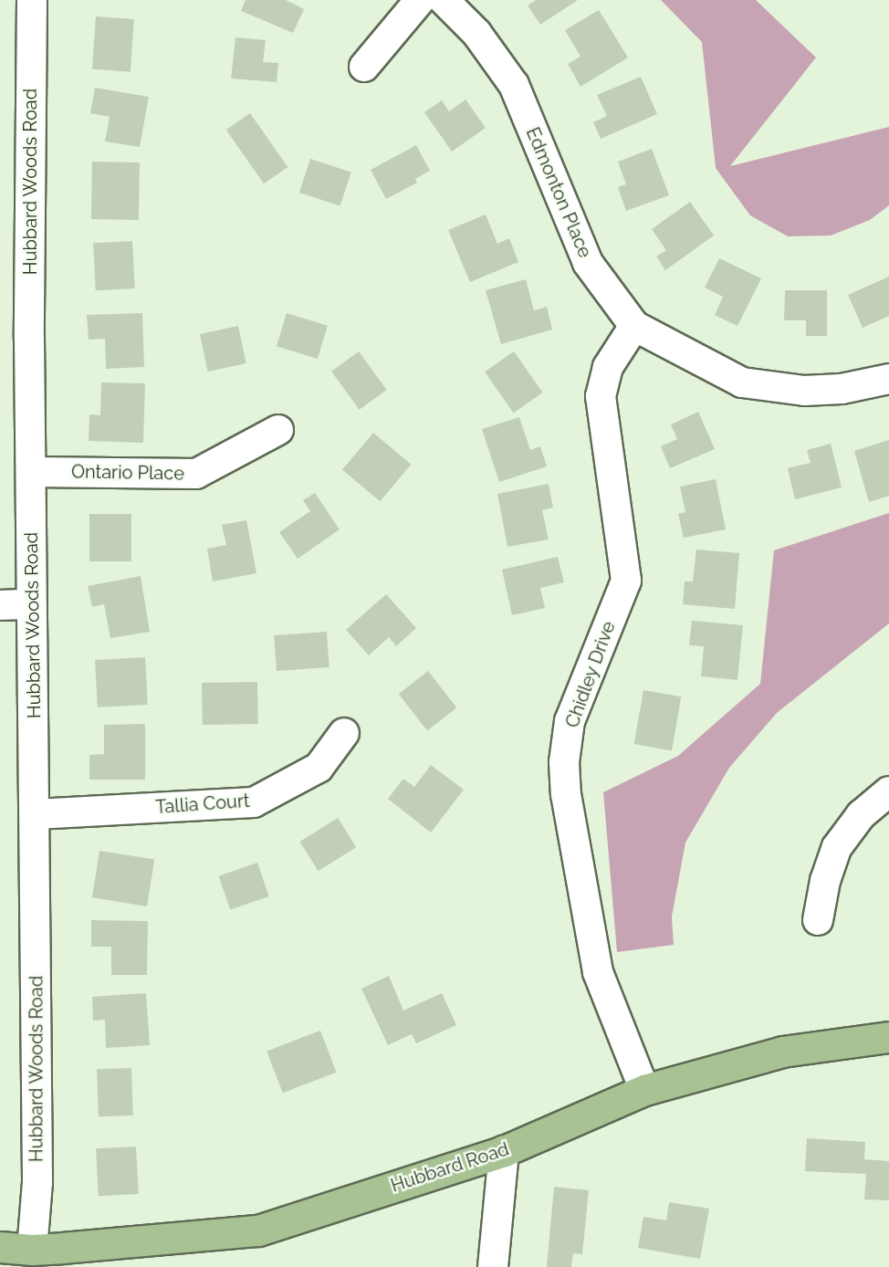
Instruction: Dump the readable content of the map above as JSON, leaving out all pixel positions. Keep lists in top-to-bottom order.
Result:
{
  "streets": {
    "main road": ["Hubbard Road"],
    "street": [
      "Hubbard Woods Road",
      "Edmonton Place",
      "Ontario Place",
      "Chidley Drive",
      "Tallia Court"
    ]
  },
  "crossings": [
    ["Hubbard Woods Road", "Ontario Place"],
    ["Hubbard Woods Road", "Tallia Court"],
    ["Hubbard Woods Road", "Hubbard Road"],
    ["Edmonton Place", "Chidley Drive"],
    ["Chidley Drive", "Hubbard Road"]
  ]
}
